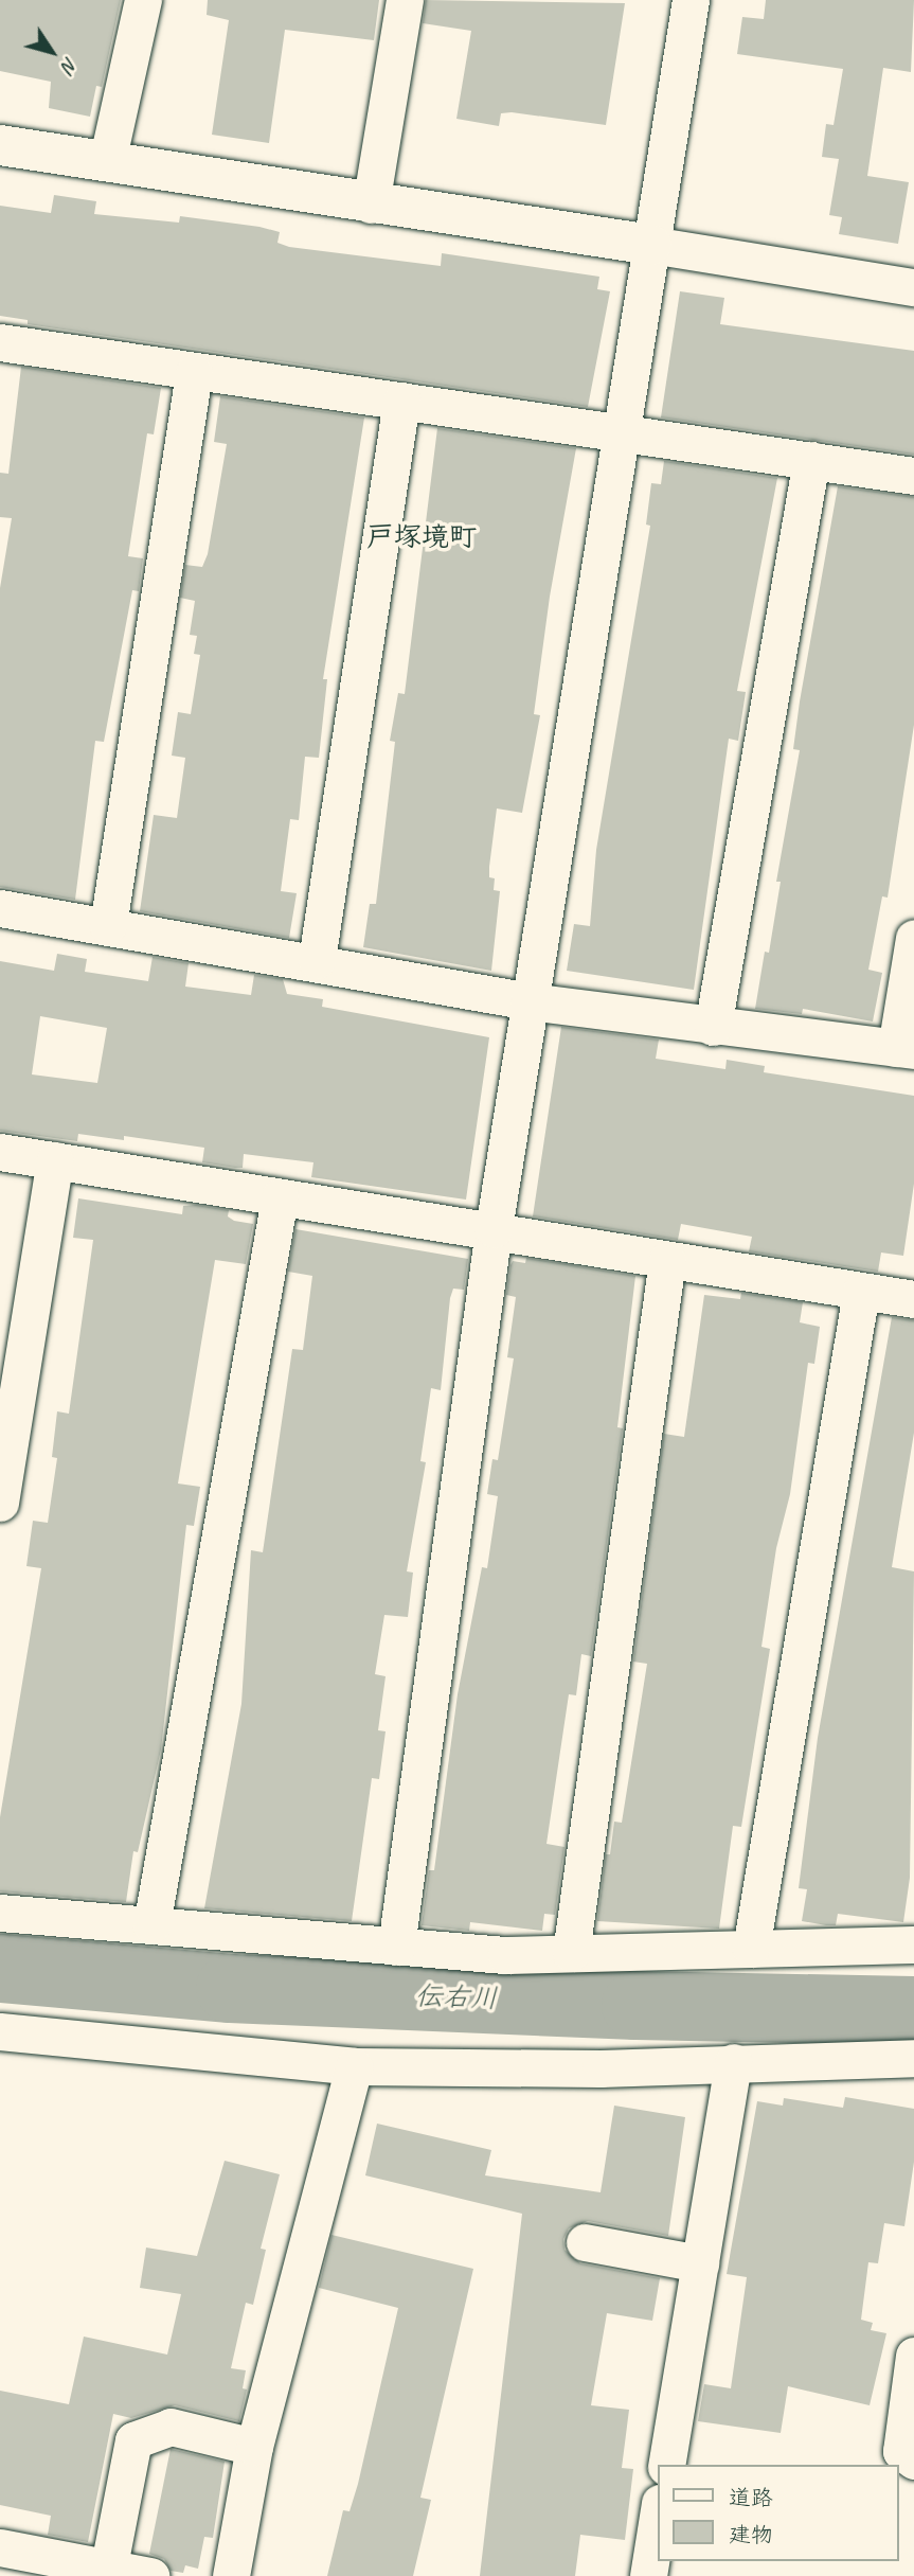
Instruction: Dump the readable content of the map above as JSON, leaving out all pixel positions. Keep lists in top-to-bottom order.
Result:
{
  "districts": ["戸塚境町"],
  "water": ["伝右川"],
  "legend": ["道路", "建物"],
  "north": "bottom right"
}
